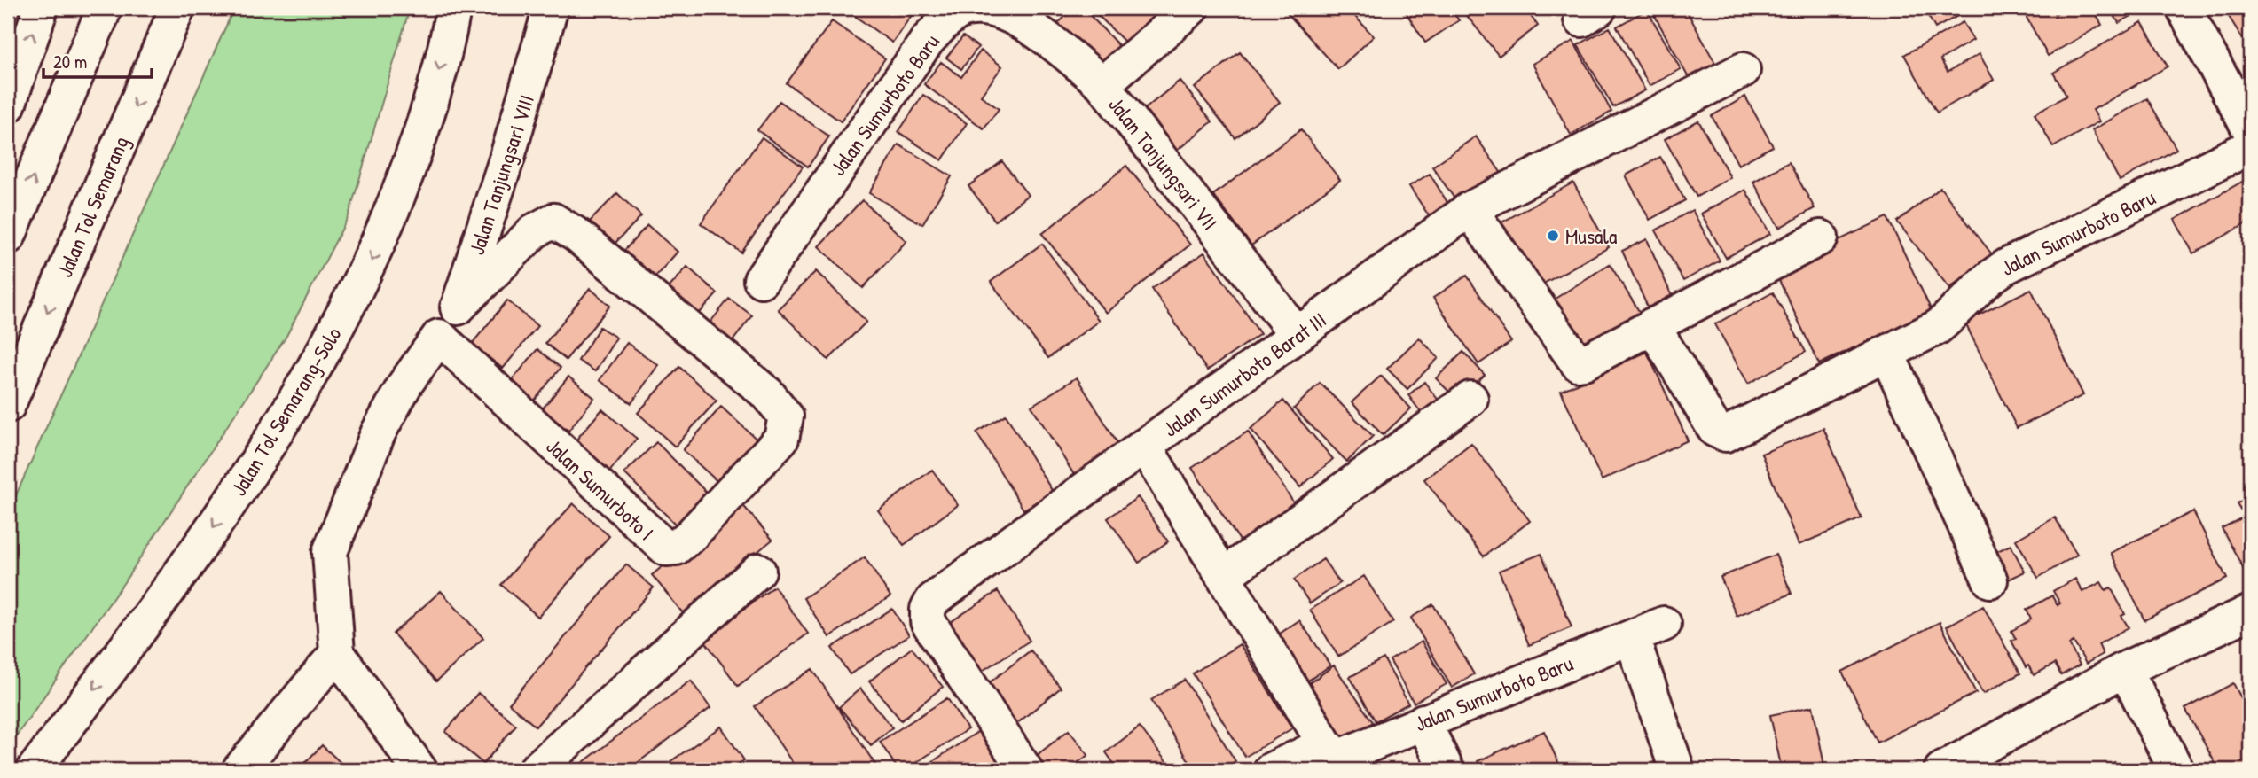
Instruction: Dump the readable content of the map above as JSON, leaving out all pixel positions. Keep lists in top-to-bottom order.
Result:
{
  "streets": {
    "main road": [
      "Jalan Sumurboto Baru",
      "Jalan Tanjungsari VII",
      "Jalan Tanjungsari VIII",
      "Jalan Tol Semarang",
      "Jalan Sumurboto Barat III",
      "Jalan Tol Semarang–Solo",
      "Jalan Sumurboto I"
    ]
  },
  "crossings": [
    ["Jalan Sumurboto Baru", "Jalan Tanjungsari VII"],
    ["Jalan Tanjungsari VII", "Jalan Sumurboto Barat III"],
    ["Jalan Tanjungsari VIII", "Jalan Sumurboto I"]
  ],
  "places": ["Musala"],
  "scale_bar": "20 m"
}
